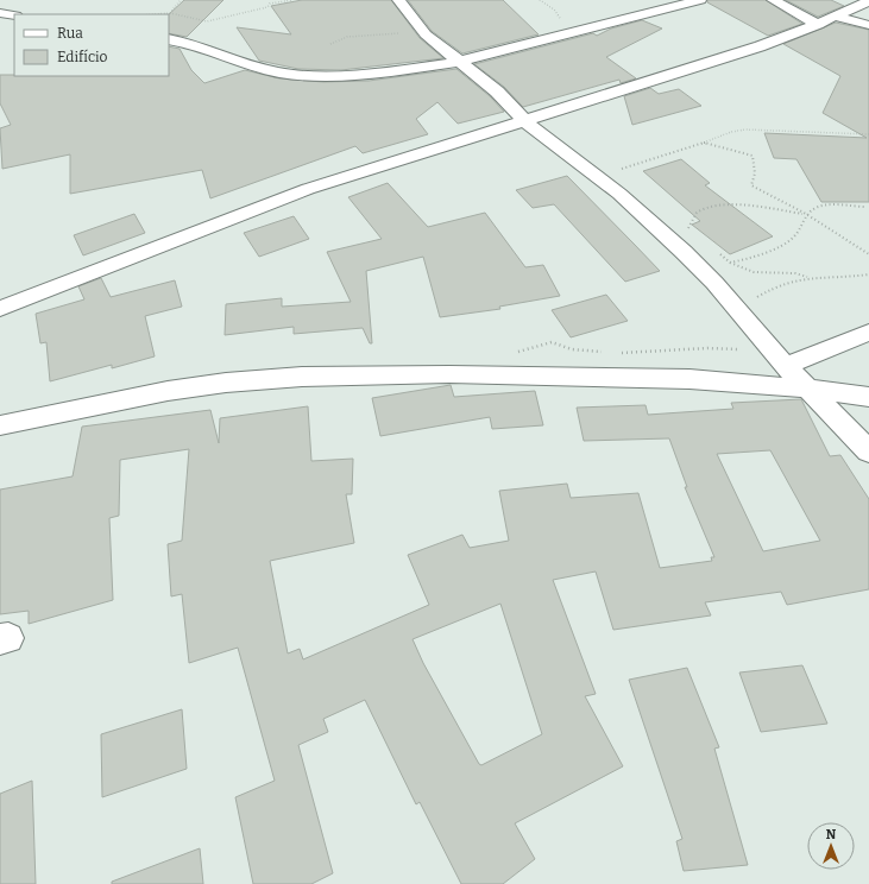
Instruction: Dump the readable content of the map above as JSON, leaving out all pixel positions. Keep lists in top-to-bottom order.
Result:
{
  "legend": ["Rua", "Edifício"],
  "north": "top"
}
